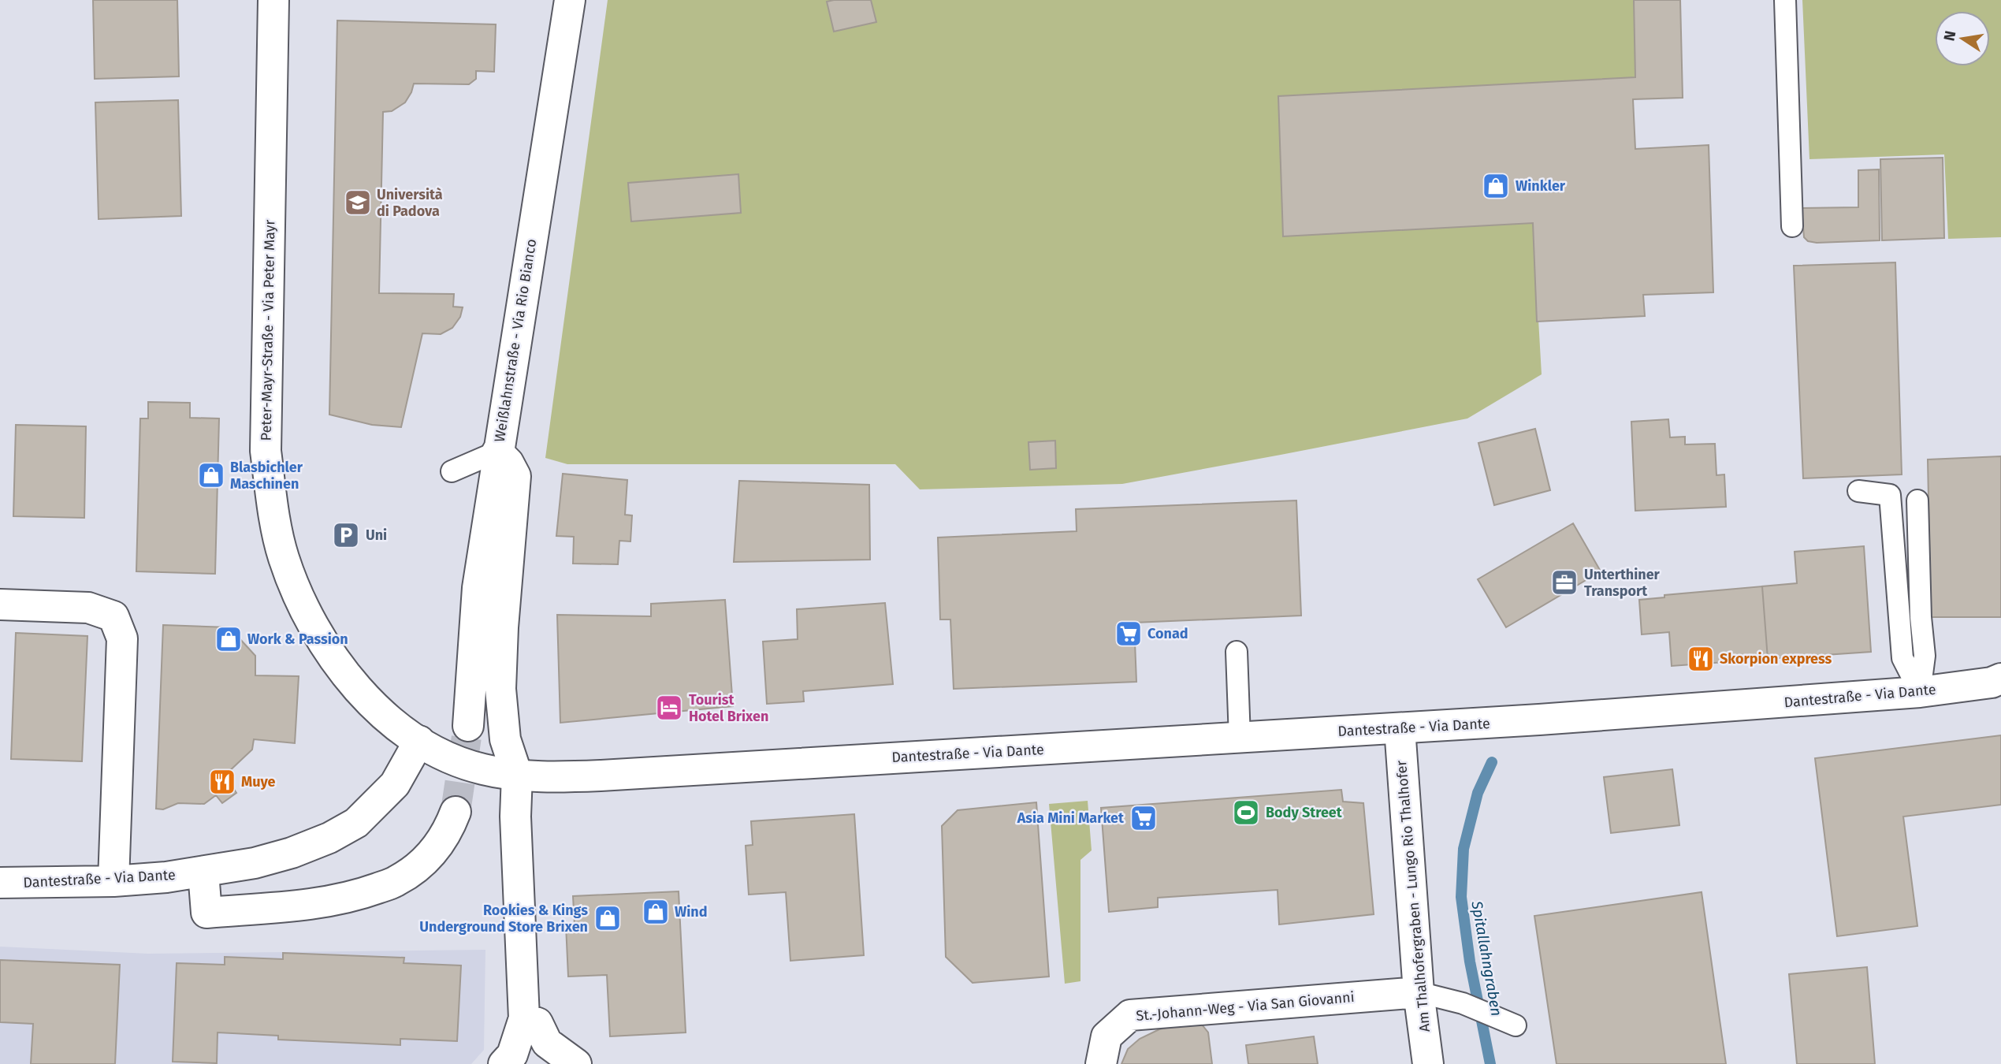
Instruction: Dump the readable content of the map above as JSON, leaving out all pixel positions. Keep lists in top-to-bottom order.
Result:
{
  "streets": {
    "street": [
      "Peter-Mayr-Straße - Via Peter Mayr",
      "Weißlahnstraße - Via Rio Bianco",
      "Dantestraße - Via Dante",
      "Am Thalhofergraben - Lungo Rio Thalhofer",
      "St.-Johann-Weg - Via San Giovanni"
    ]
  },
  "crossings": [
    ["Peter-Mayr-Straße - Via Peter Mayr", "Dantestraße - Via Dante"],
    ["Weißlahnstraße - Via Rio Bianco", "Dantestraße - Via Dante"],
    ["Dantestraße - Via Dante", "Am Thalhofergraben - Lungo Rio Thalhofer"],
    ["Am Thalhofergraben - Lungo Rio Thalhofer", "St.-Johann-Weg - Via San Giovanni"]
  ],
  "water": ["Spitallahngraben"],
  "places": {
    "shop": [
      "Winkler",
      "Blasbichler Maschinen",
      "Work & Passion",
      "Wind",
      "Rookies & Kings Underground Store Brixen"
    ],
    "school or university": ["Università di Padova"],
    "parking": ["Uni"],
    "office": ["Unterthiner Transport"],
    "supermarket": ["Conad", "Asia Mini Market"],
    "restaurant": ["Skorpion express", "Muye"],
    "hotel": ["Tourist Hotel Brixen"],
    "sports": ["Body Street"]
  },
  "north": "left"
}
